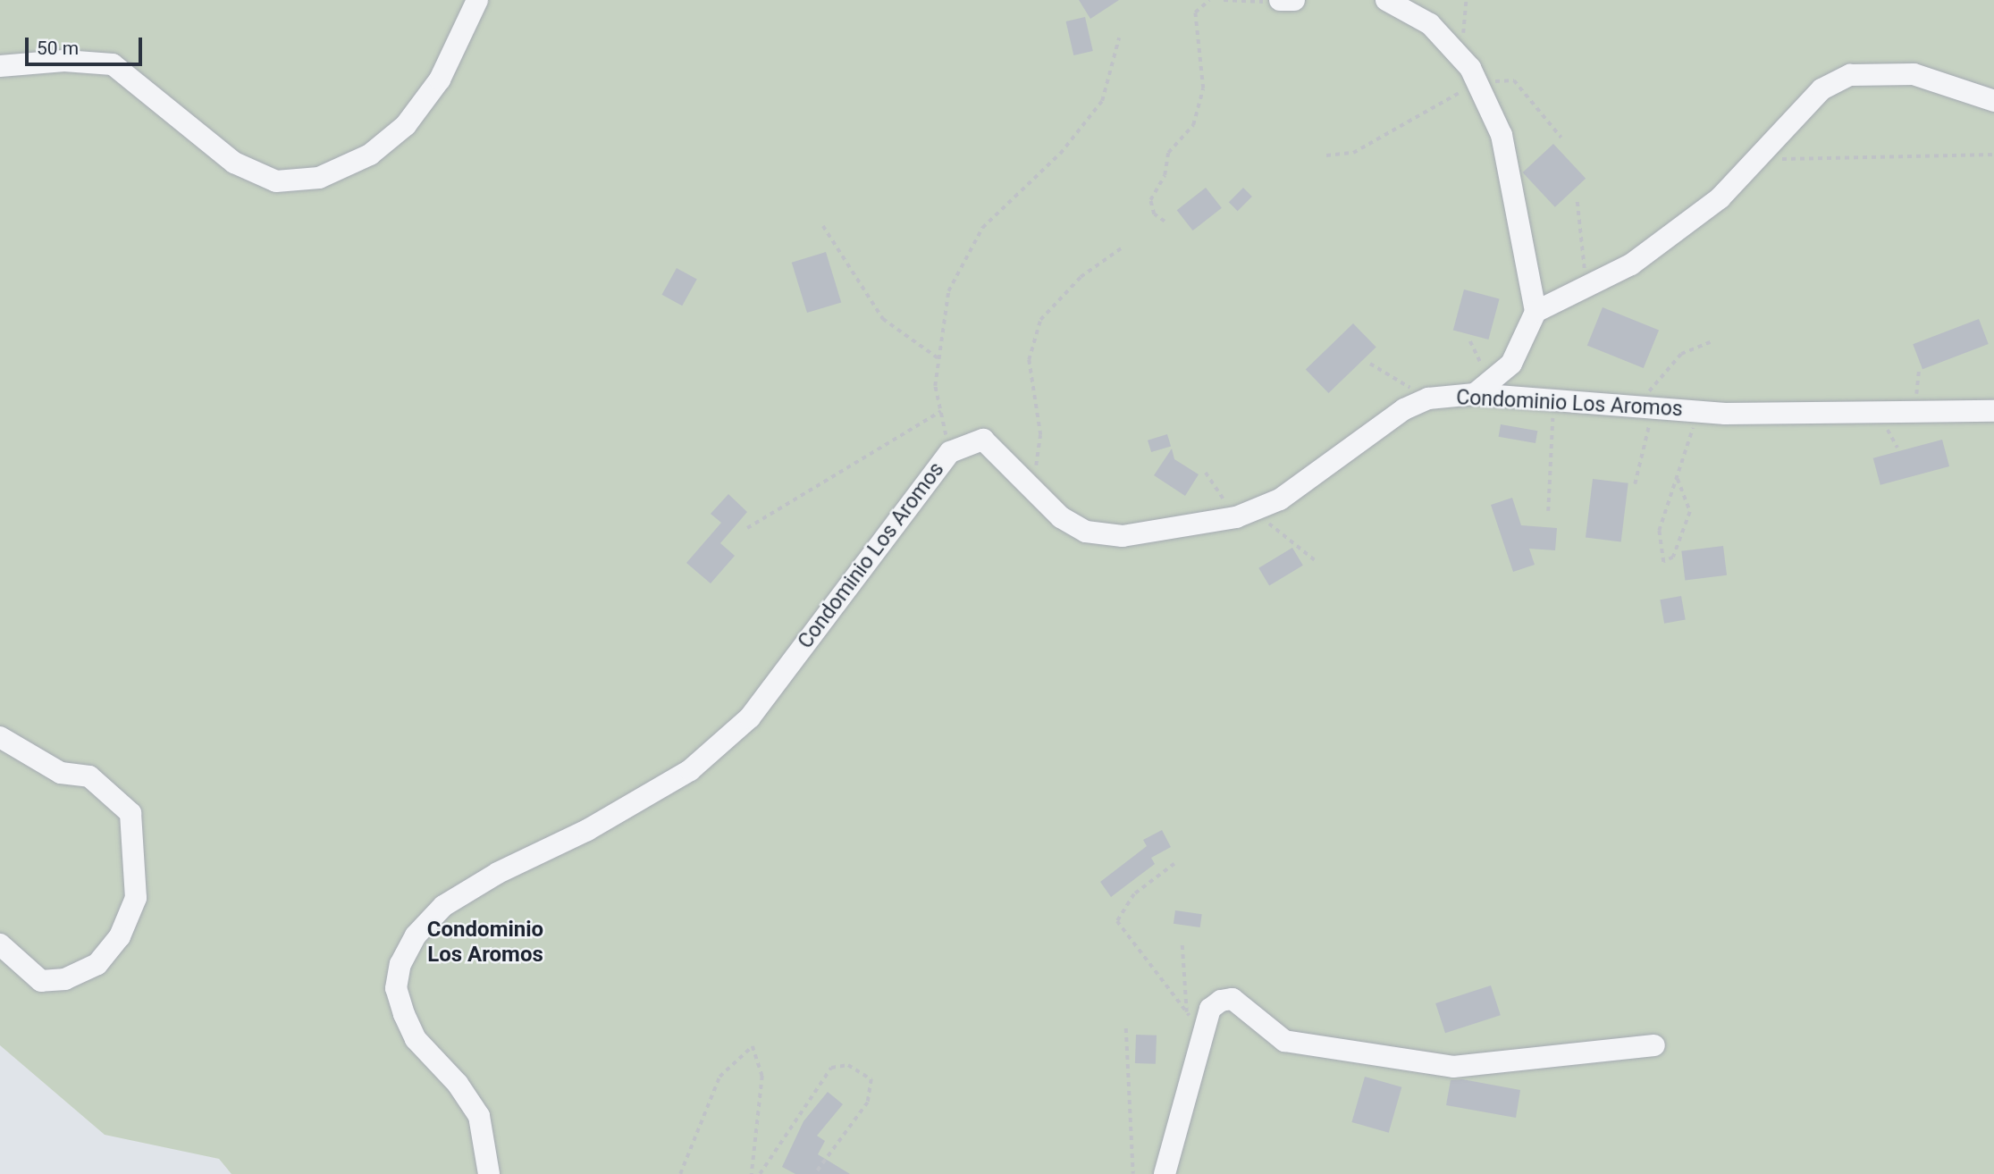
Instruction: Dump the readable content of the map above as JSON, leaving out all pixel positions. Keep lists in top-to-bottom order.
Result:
{
  "streets": {
    "street": ["Condominio Los Aromos"]
  },
  "districts": ["Condominio Los Aromos"],
  "scale_bar": "50 m"
}
